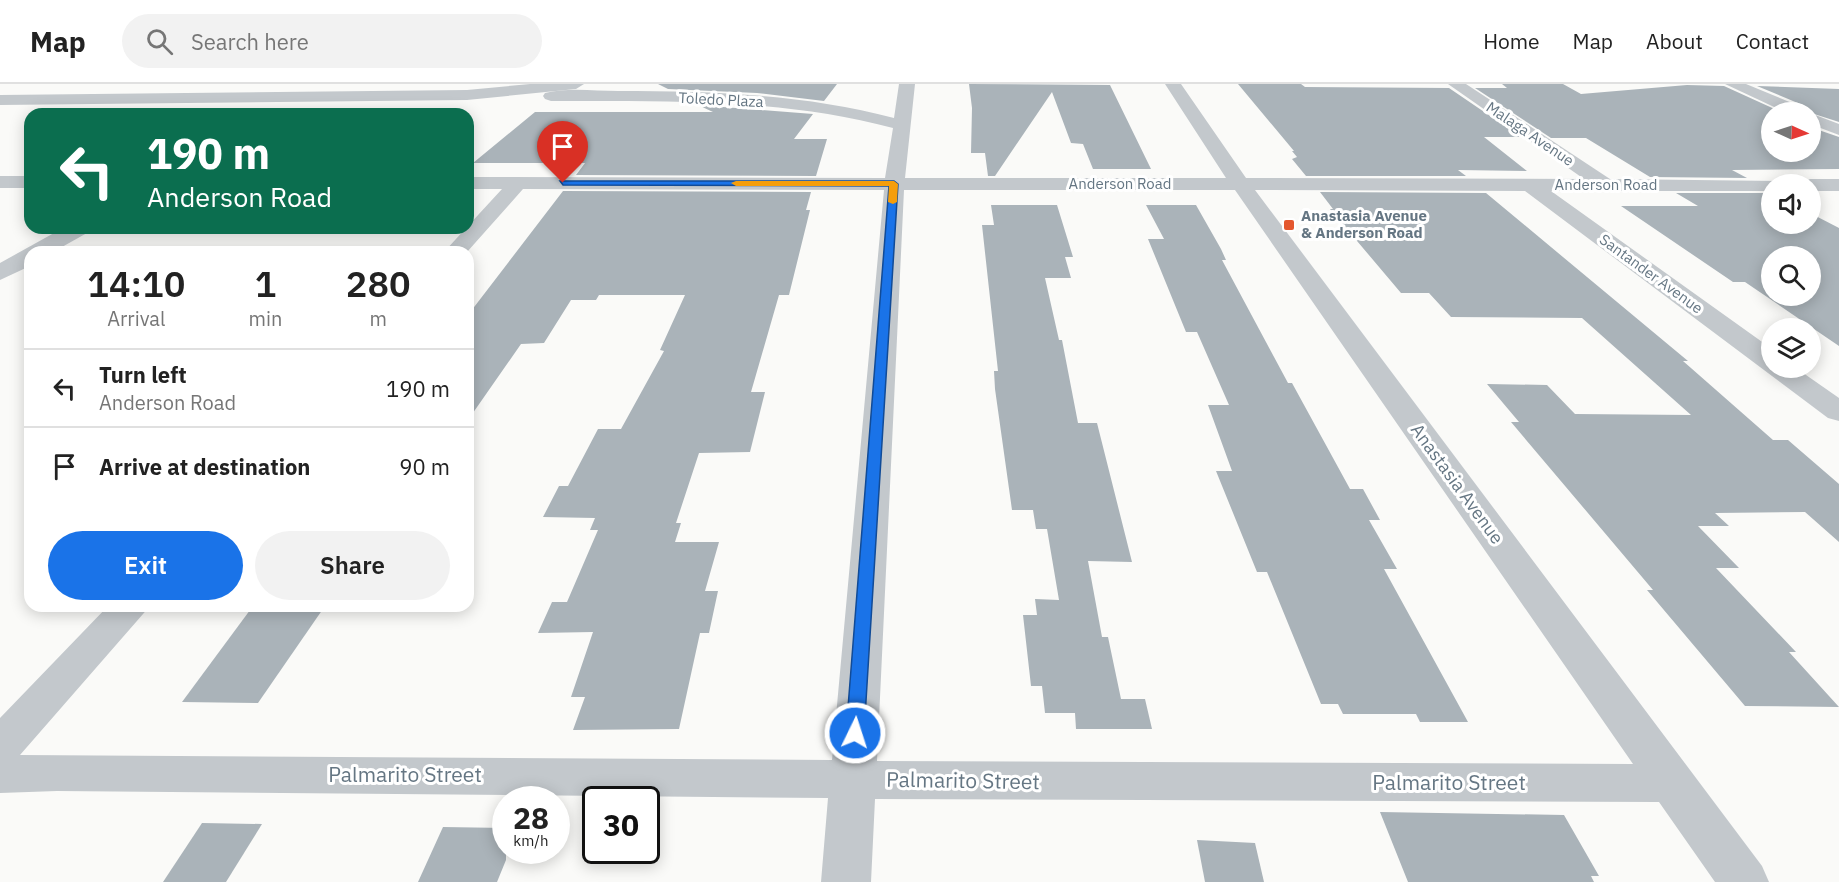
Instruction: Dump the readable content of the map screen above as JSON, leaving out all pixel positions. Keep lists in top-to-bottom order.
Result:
{
  "streets": {
    "street": [
      "Toledo Plaza",
      "Malaga Avenue",
      "Anderson Road",
      "Santander Avenue",
      "Anastasia Avenue",
      "Palmarito Street"
    ]
  },
  "crossings": [
    ["Malaga Avenue", "Anderson Road"],
    ["Anderson Road", "Santander Avenue"],
    ["Anderson Road", "Anastasia Avenue"],
    ["Anastasia Avenue", "Palmarito Street"]
  ],
  "places": {
    "transit": ["Anastasia Avenue & Anderson Road"]
  },
  "north": "right",
  "page": {
    "header": "Map",
    "search": "Search here",
    "nav": [
      "Home",
      "Map",
      "About",
      "Contact"
    ],
    "turn": ["190 m", "Anderson Road"],
    "eta": [
      "14:10",
      "Arrival",
      "1",
      "min",
      "280",
      "m"
    ],
    "list": [
      {
        "name": "Turn left",
        "note": "Anderson Road",
        "value": "190 m"
      },
      {
        "name": "Arrive at destination",
        "value": "90 m"
      }
    ],
    "buttons": ["Exit", "Share"],
    "speed": "28 km/h",
    "limit": "30"
  }
}
